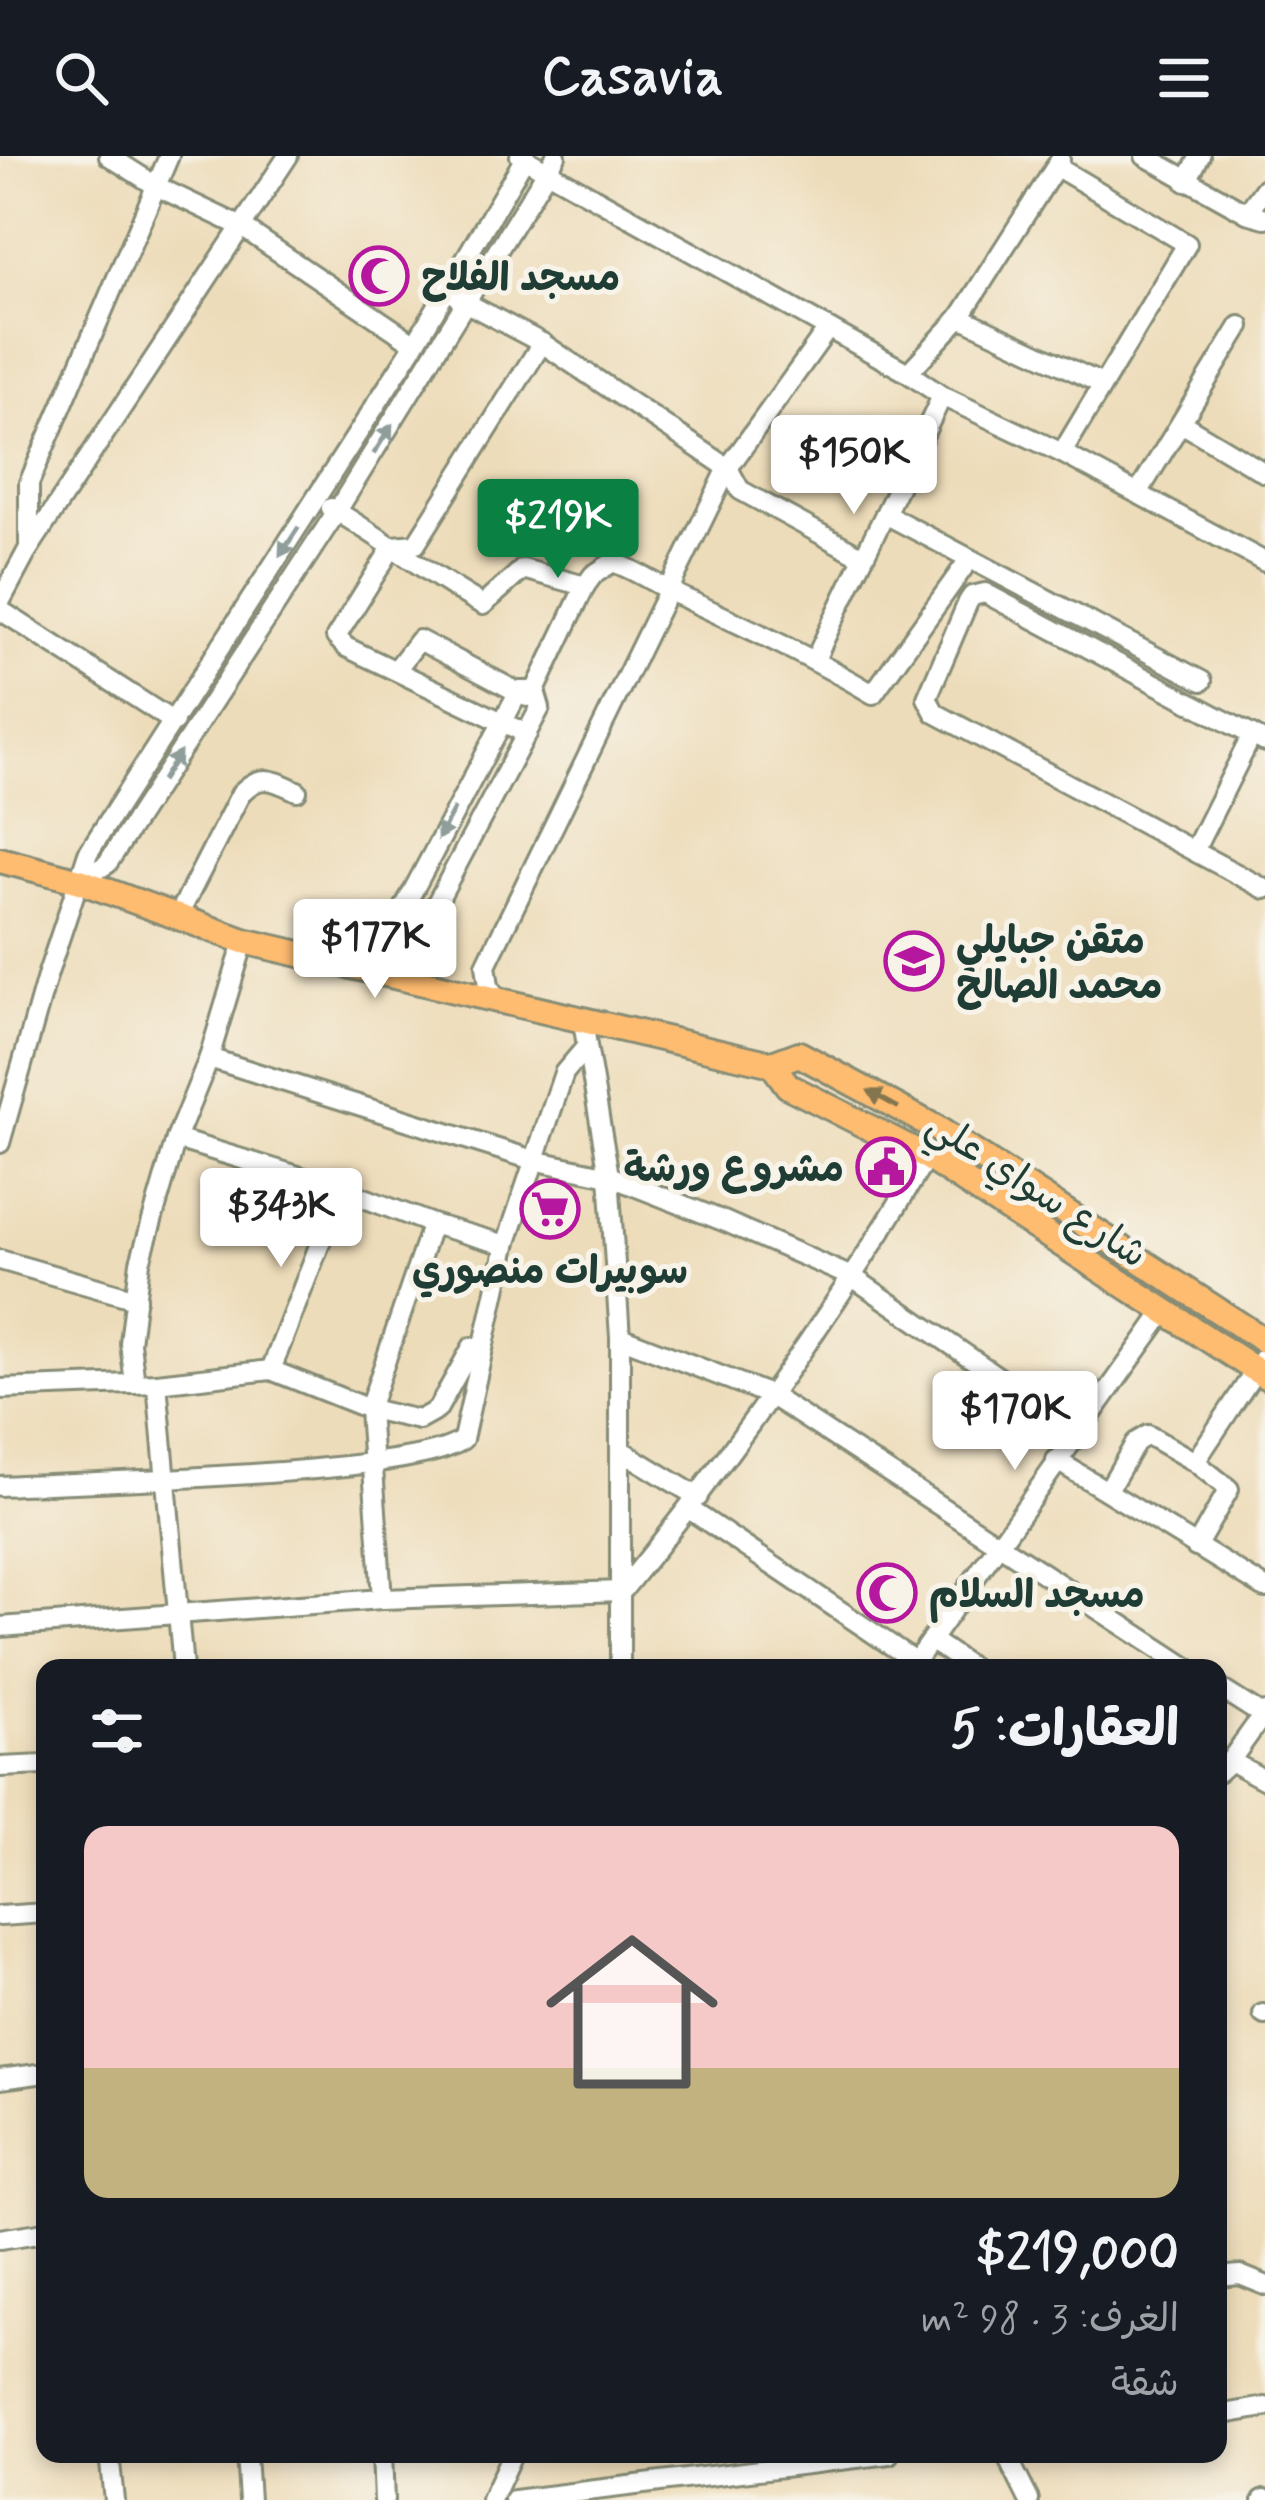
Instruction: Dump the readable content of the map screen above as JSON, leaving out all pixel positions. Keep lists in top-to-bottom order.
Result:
{
  "streets": {
    "main road": ["شارع سواي علي"]
  },
  "places": {
    "mosque": ["مسجد الفلاح", "مسجد السلام"],
    "school or university": ["متقن جبايلي محمد الصالح"],
    "public building": ["مشروع ورشة"],
    "supermarket": ["سوبيرات منصوري"]
  },
  "page": {
    "header": "Casavia",
    "price": [
      "$150K",
      "$219K",
      "$177K",
      "$343K",
      "$170K"
    ],
    "heading": "العقارات: 5",
    "list": [
      {
        "name": "$219,000",
        "note": "الغرف: 3 · 98 m² · شقة"
      }
    ]
  }
}
